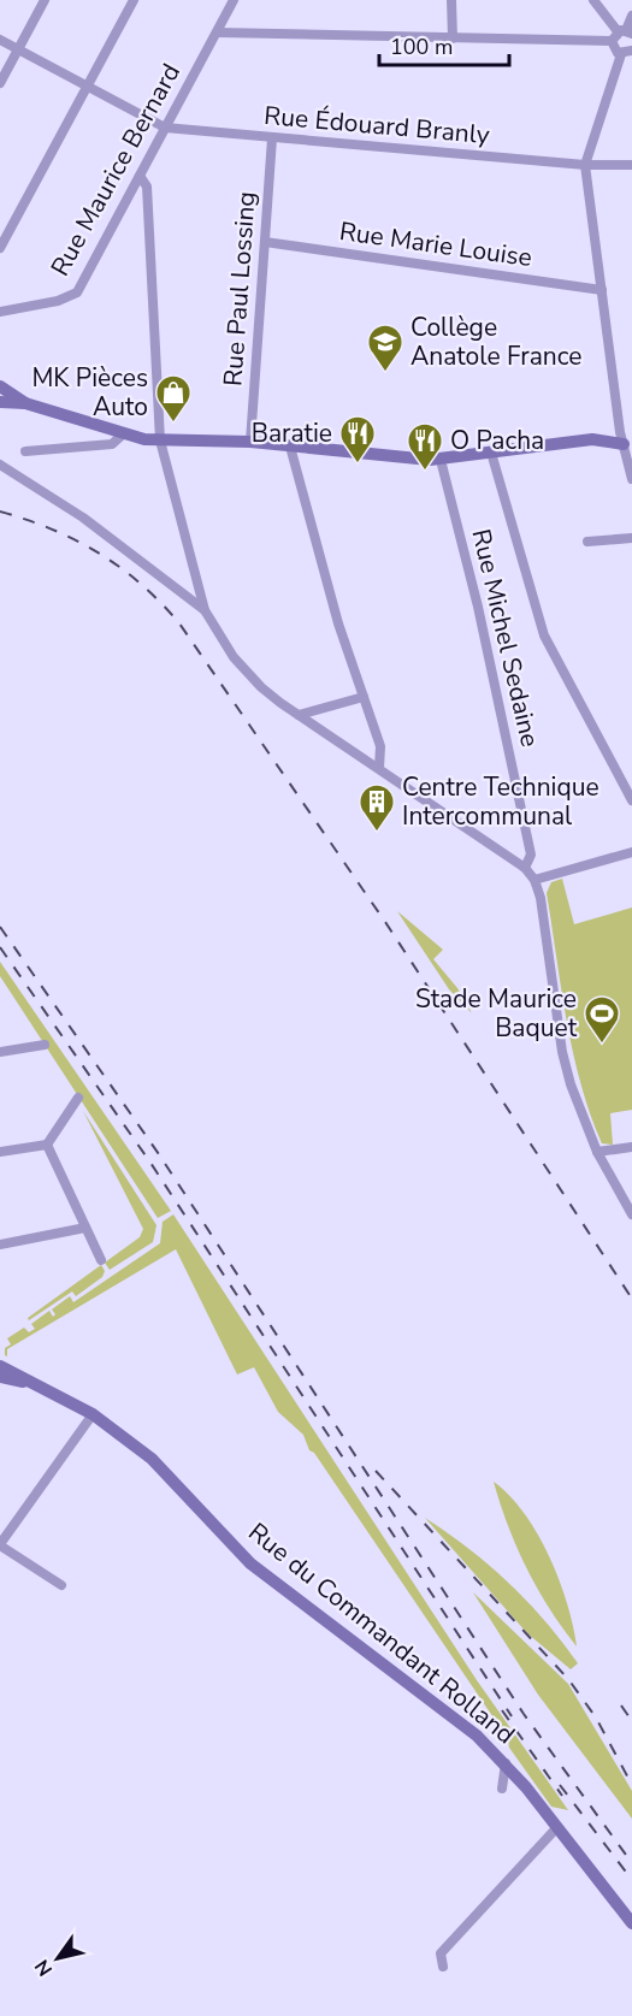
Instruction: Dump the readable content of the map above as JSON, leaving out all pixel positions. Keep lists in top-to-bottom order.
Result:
{
  "streets": {
    "street": [
      "Rue Édouard Branly",
      "Rue Maurice Bernard",
      "Rue Marie Louise",
      "Rue Paul Lossing",
      "Rue Michel Sedaine",
      "Rue du Commandant Rolland"
    ]
  },
  "crossings": [
    ["Rue Édouard Branly", "Rue Maurice Bernard"],
    ["Rue Édouard Branly", "Rue Paul Lossing"],
    ["Rue Marie Louise", "Rue Paul Lossing"]
  ],
  "places": {
    "school or university": ["Collège Anatole France"],
    "shop": ["MK Pièces Auto"],
    "restaurant": ["Baratie", "O Pacha"],
    "building": ["Centre Technique Intercommunal"],
    "sports": ["Stade Maurice Baquet"]
  },
  "scale_bar": "100 m",
  "north": "bottom left"
}
